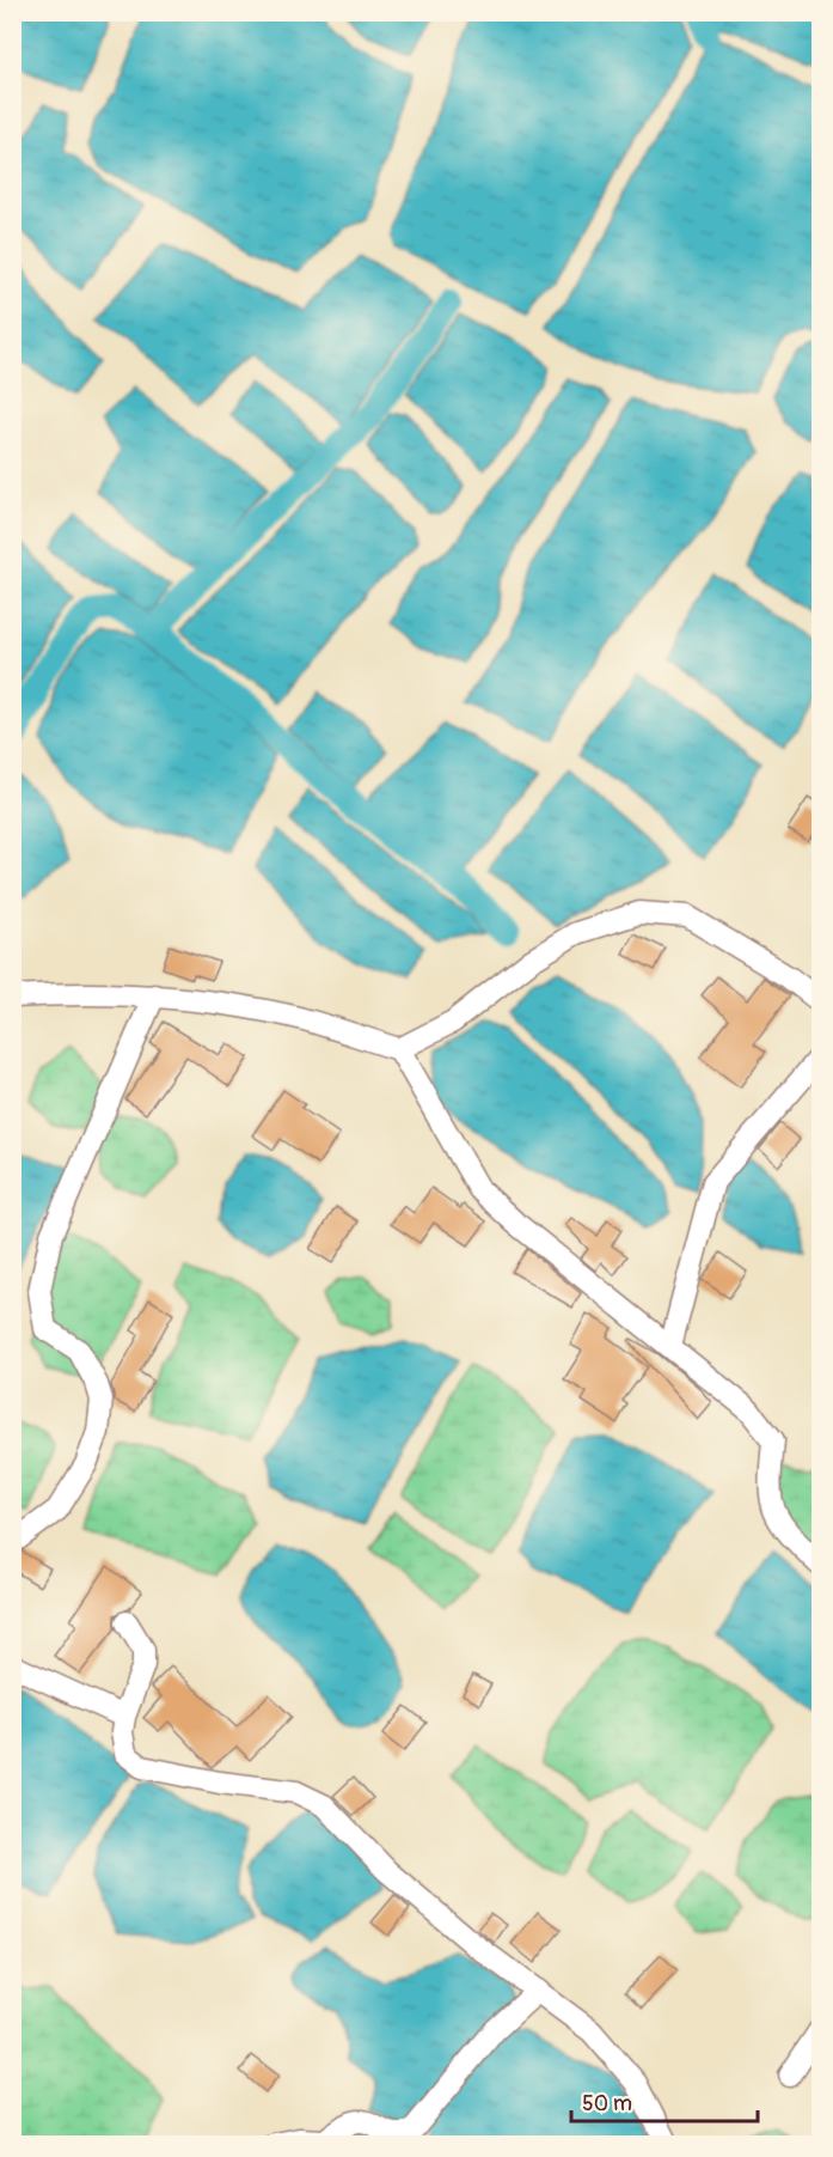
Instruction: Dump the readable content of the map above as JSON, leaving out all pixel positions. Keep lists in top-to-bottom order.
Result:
{
  "scale_bar": "50 m"
}
